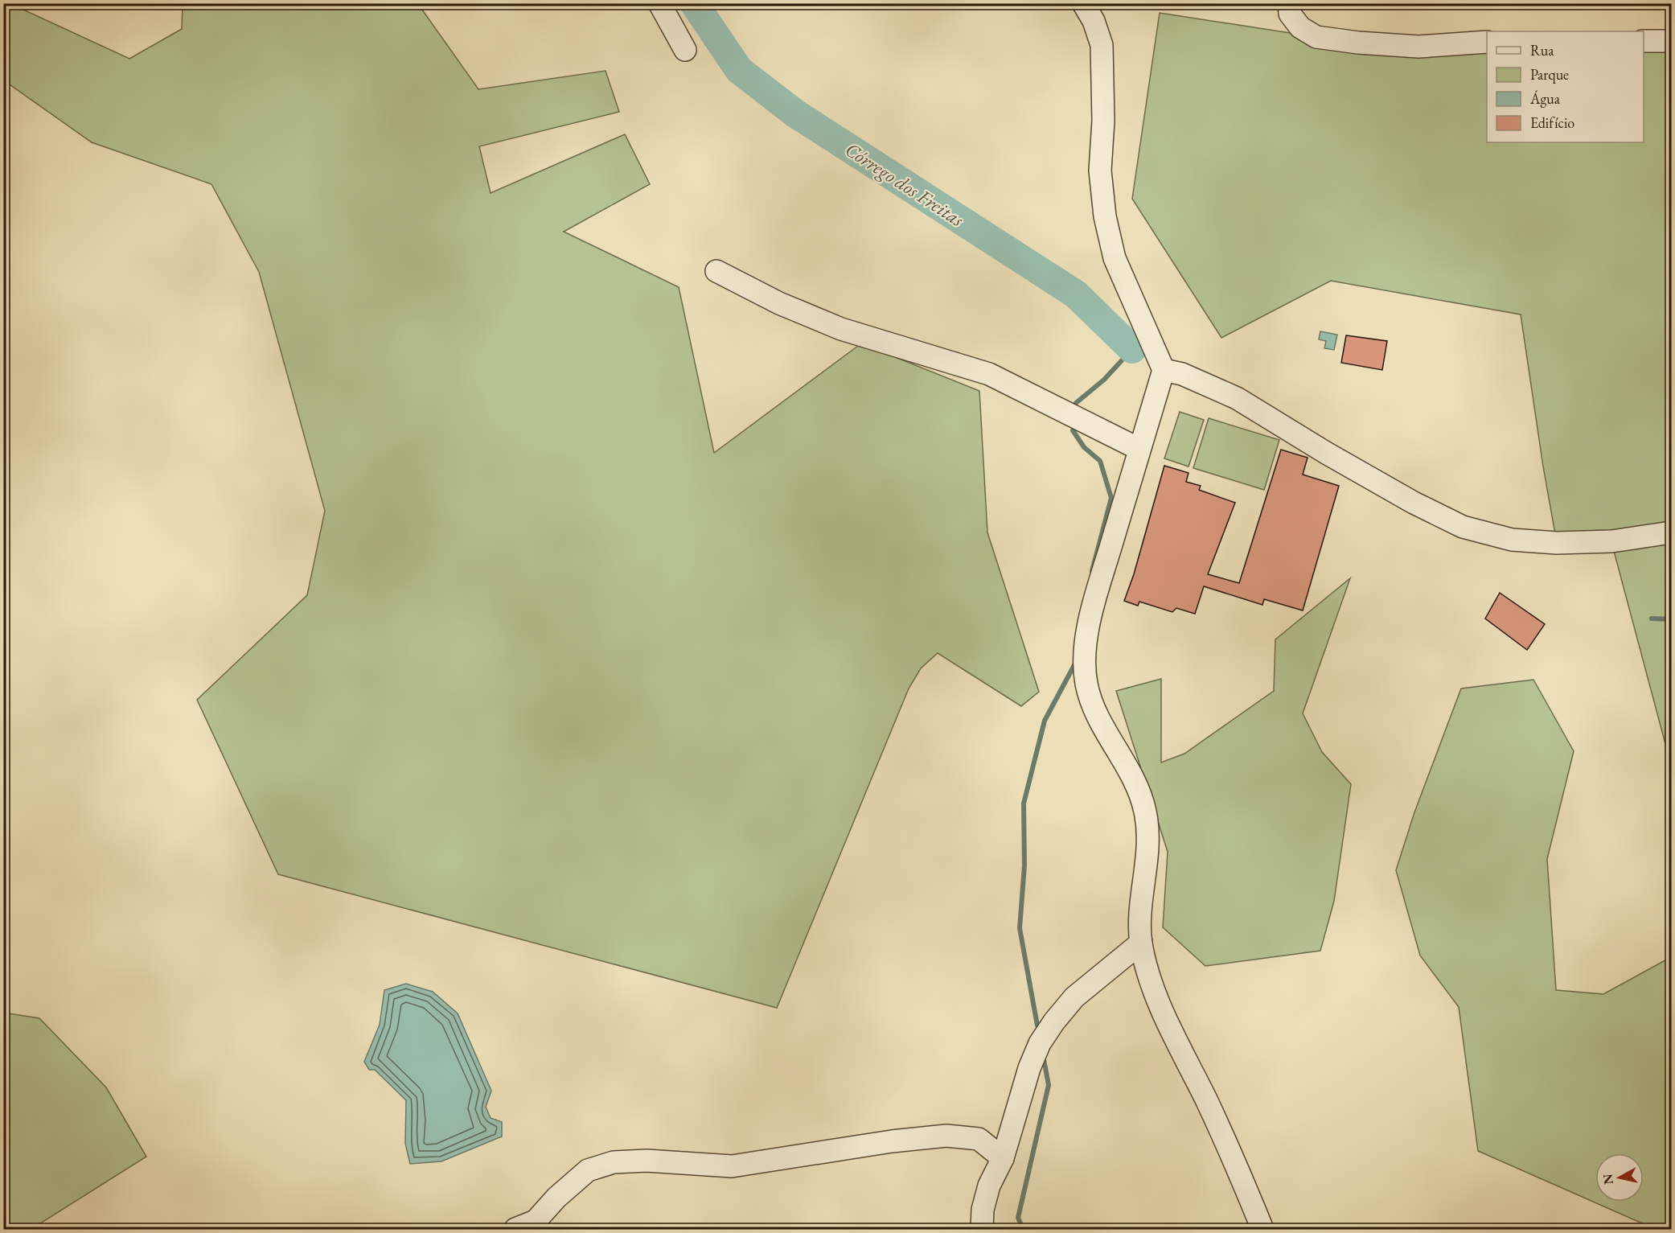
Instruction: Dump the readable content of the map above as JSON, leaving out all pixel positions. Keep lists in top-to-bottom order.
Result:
{
  "water": ["Córrego dos Freitas"],
  "legend": [
    "Rua",
    "Parque",
    "Água",
    "Edifício"
  ],
  "north": "left"
}
